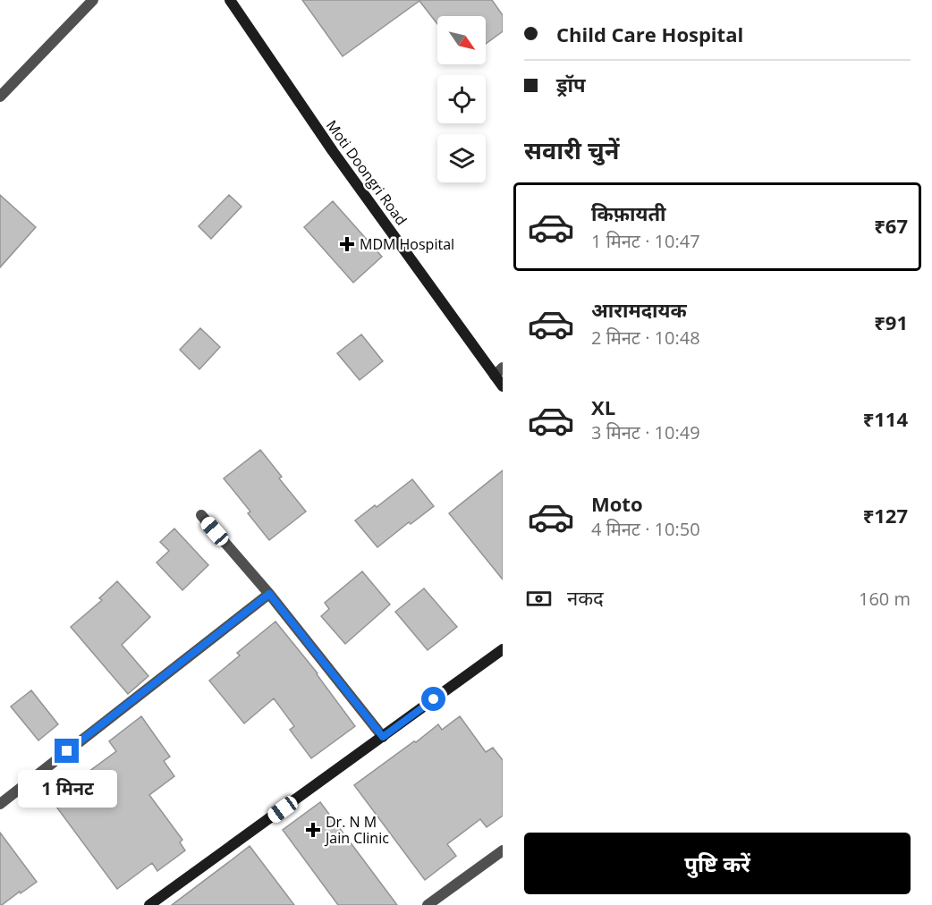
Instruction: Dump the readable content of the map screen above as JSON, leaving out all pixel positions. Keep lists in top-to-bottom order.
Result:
{
  "streets": {
    "street": ["Moti Doongri Road"]
  },
  "places": {
    "health": ["MDM Hospital", "Dr. N M Jain Clinic"]
  },
  "north": "bottom right",
  "page": {
    "banner": ["Child Care Hospital", "ड्रॉप"],
    "heading": "सवारी चुनें",
    "list": [
      {
        "name": "किफ़ायती",
        "note": "1 मिनट · 10:47",
        "value": "₹67"
      },
      {
        "name": "आरामदायक",
        "note": "2 मिनट · 10:48",
        "value": "₹91"
      },
      {
        "name": "XL",
        "note": "3 मिनट · 10:49",
        "value": "₹114"
      },
      {
        "name": "Moto",
        "note": "4 मिनट · 10:50",
        "value": "₹127"
      }
    ],
    "pay": ["नकद", "160 m"],
    "bubble": "1 मिनट",
    "buttons": "पुष्टि करें"
  }
}
